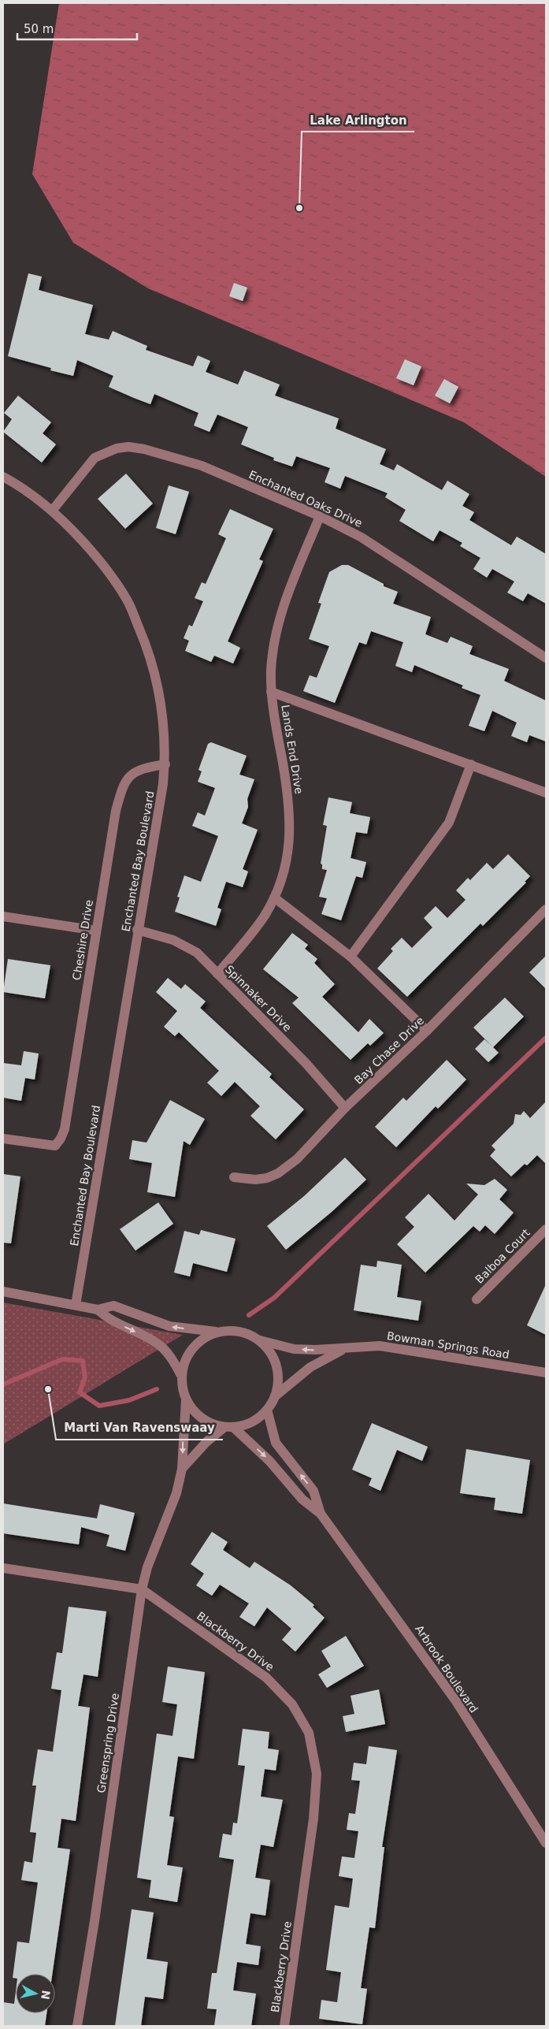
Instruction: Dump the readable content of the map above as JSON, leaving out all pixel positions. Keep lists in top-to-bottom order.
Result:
{
  "streets": {
    "street": [
      "Enchanted Oaks Drive",
      "Lands End Drive",
      "Enchanted Bay Boulevard",
      "Cheshire Drive",
      "Spinnaker Drive",
      "Bay Chase Drive",
      "Balboa Court",
      "Bowman Springs Road",
      "Blackberry Drive",
      "Arbrook Boulevard",
      "Greenspring Drive"
    ]
  },
  "crossings": [
    ["Enchanted Oaks Drive", "Lands End Drive"],
    ["Enchanted Oaks Drive", "Enchanted Bay Boulevard"],
    ["Lands End Drive", "Spinnaker Drive"],
    ["Enchanted Bay Boulevard", "Cheshire Drive"],
    ["Enchanted Bay Boulevard", "Spinnaker Drive"],
    ["Spinnaker Drive", "Bay Chase Drive"],
    ["Bowman Springs Road", "Arbrook Boulevard"],
    ["Bowman Springs Road", "Greenspring Drive"],
    ["Blackberry Drive", "Greenspring Drive"],
    ["Arbrook Boulevard", "Greenspring Drive"]
  ],
  "places": ["Lake Arlington", "Marti Van Ravenswaay"],
  "scale_bar": "50 m",
  "north": "right"
}
